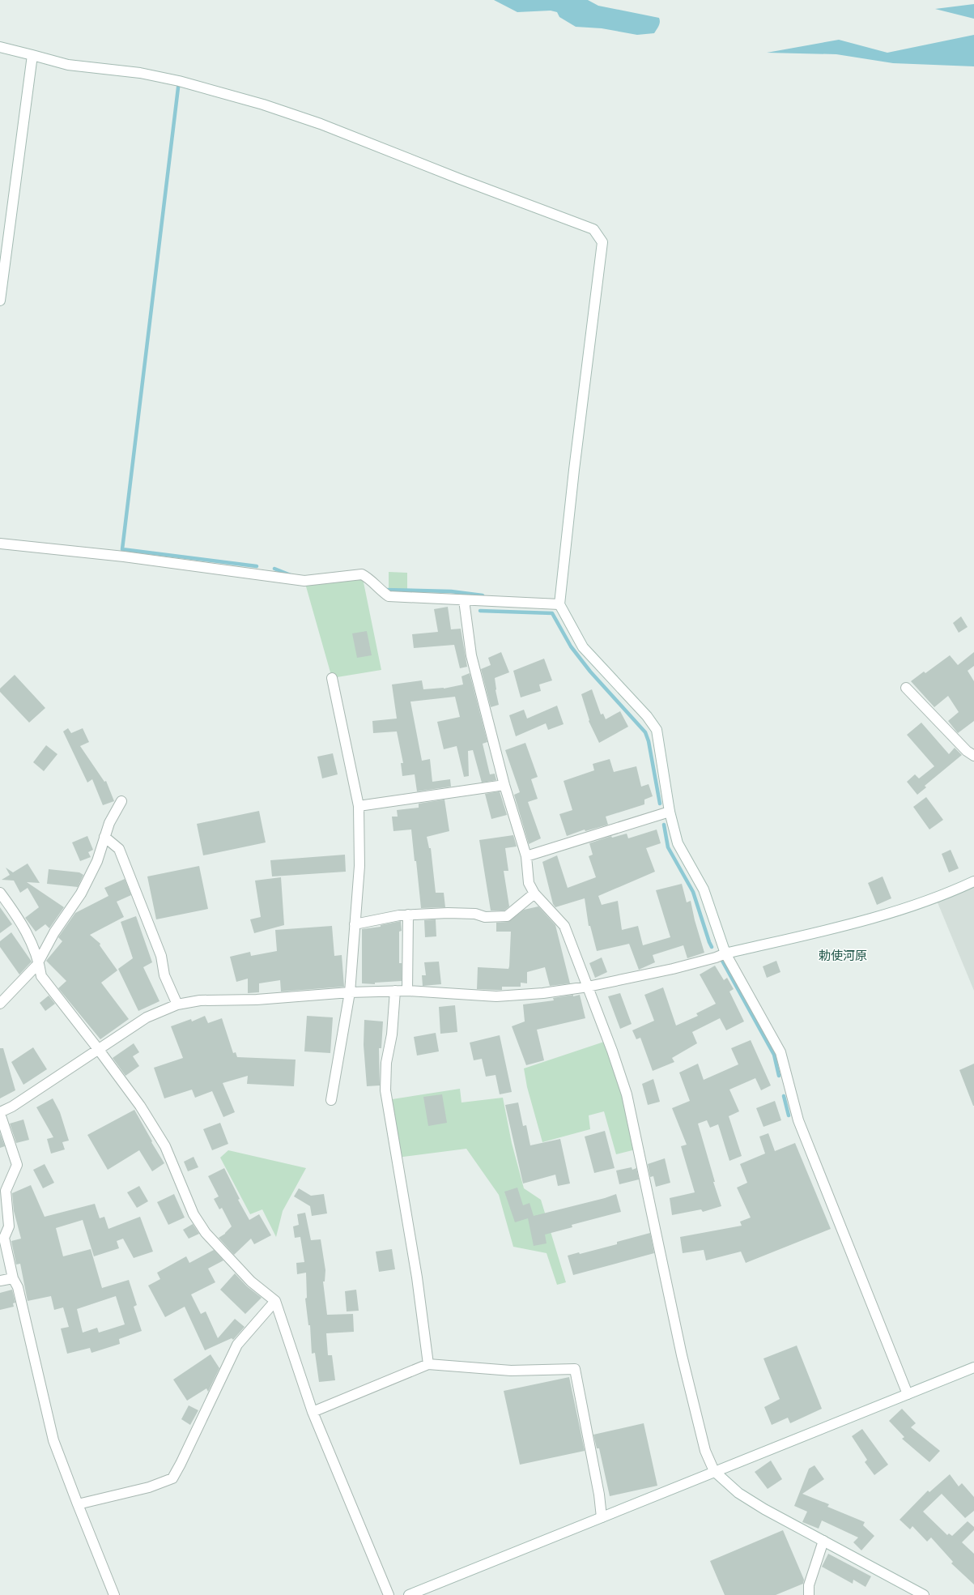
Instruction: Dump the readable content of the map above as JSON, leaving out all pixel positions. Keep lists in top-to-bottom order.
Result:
{
  "districts": ["勅使河原"]
}
